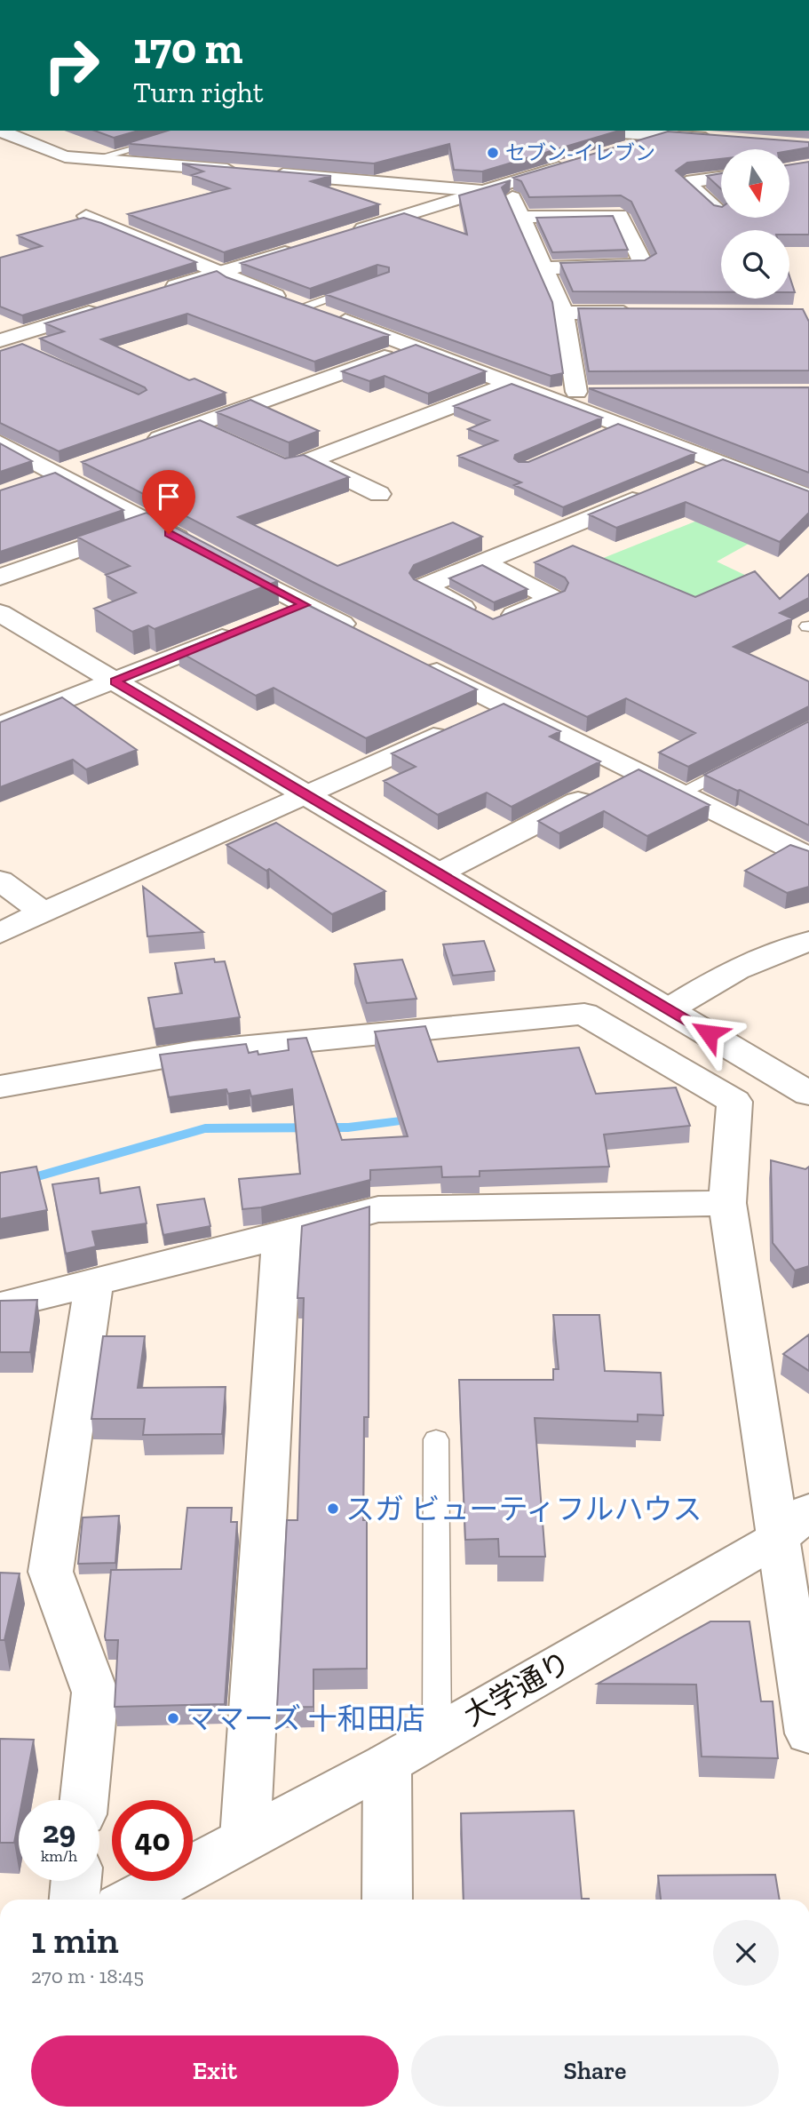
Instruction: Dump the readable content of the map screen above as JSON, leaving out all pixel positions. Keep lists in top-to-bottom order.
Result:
{
  "streets": {
    "main road": ["大学通り"]
  },
  "places": ["セブン-イレブン", "スガ ビューティフルハウス", "ママーズ 十和田店"],
  "north": "bottom",
  "page": {
    "turn": ["170 m", "Turn right"],
    "speed": "29 km/h",
    "limit": "40",
    "heading": ["1 min", "270 m · 18:45"],
    "buttons": ["Exit", "Share"]
  }
}
